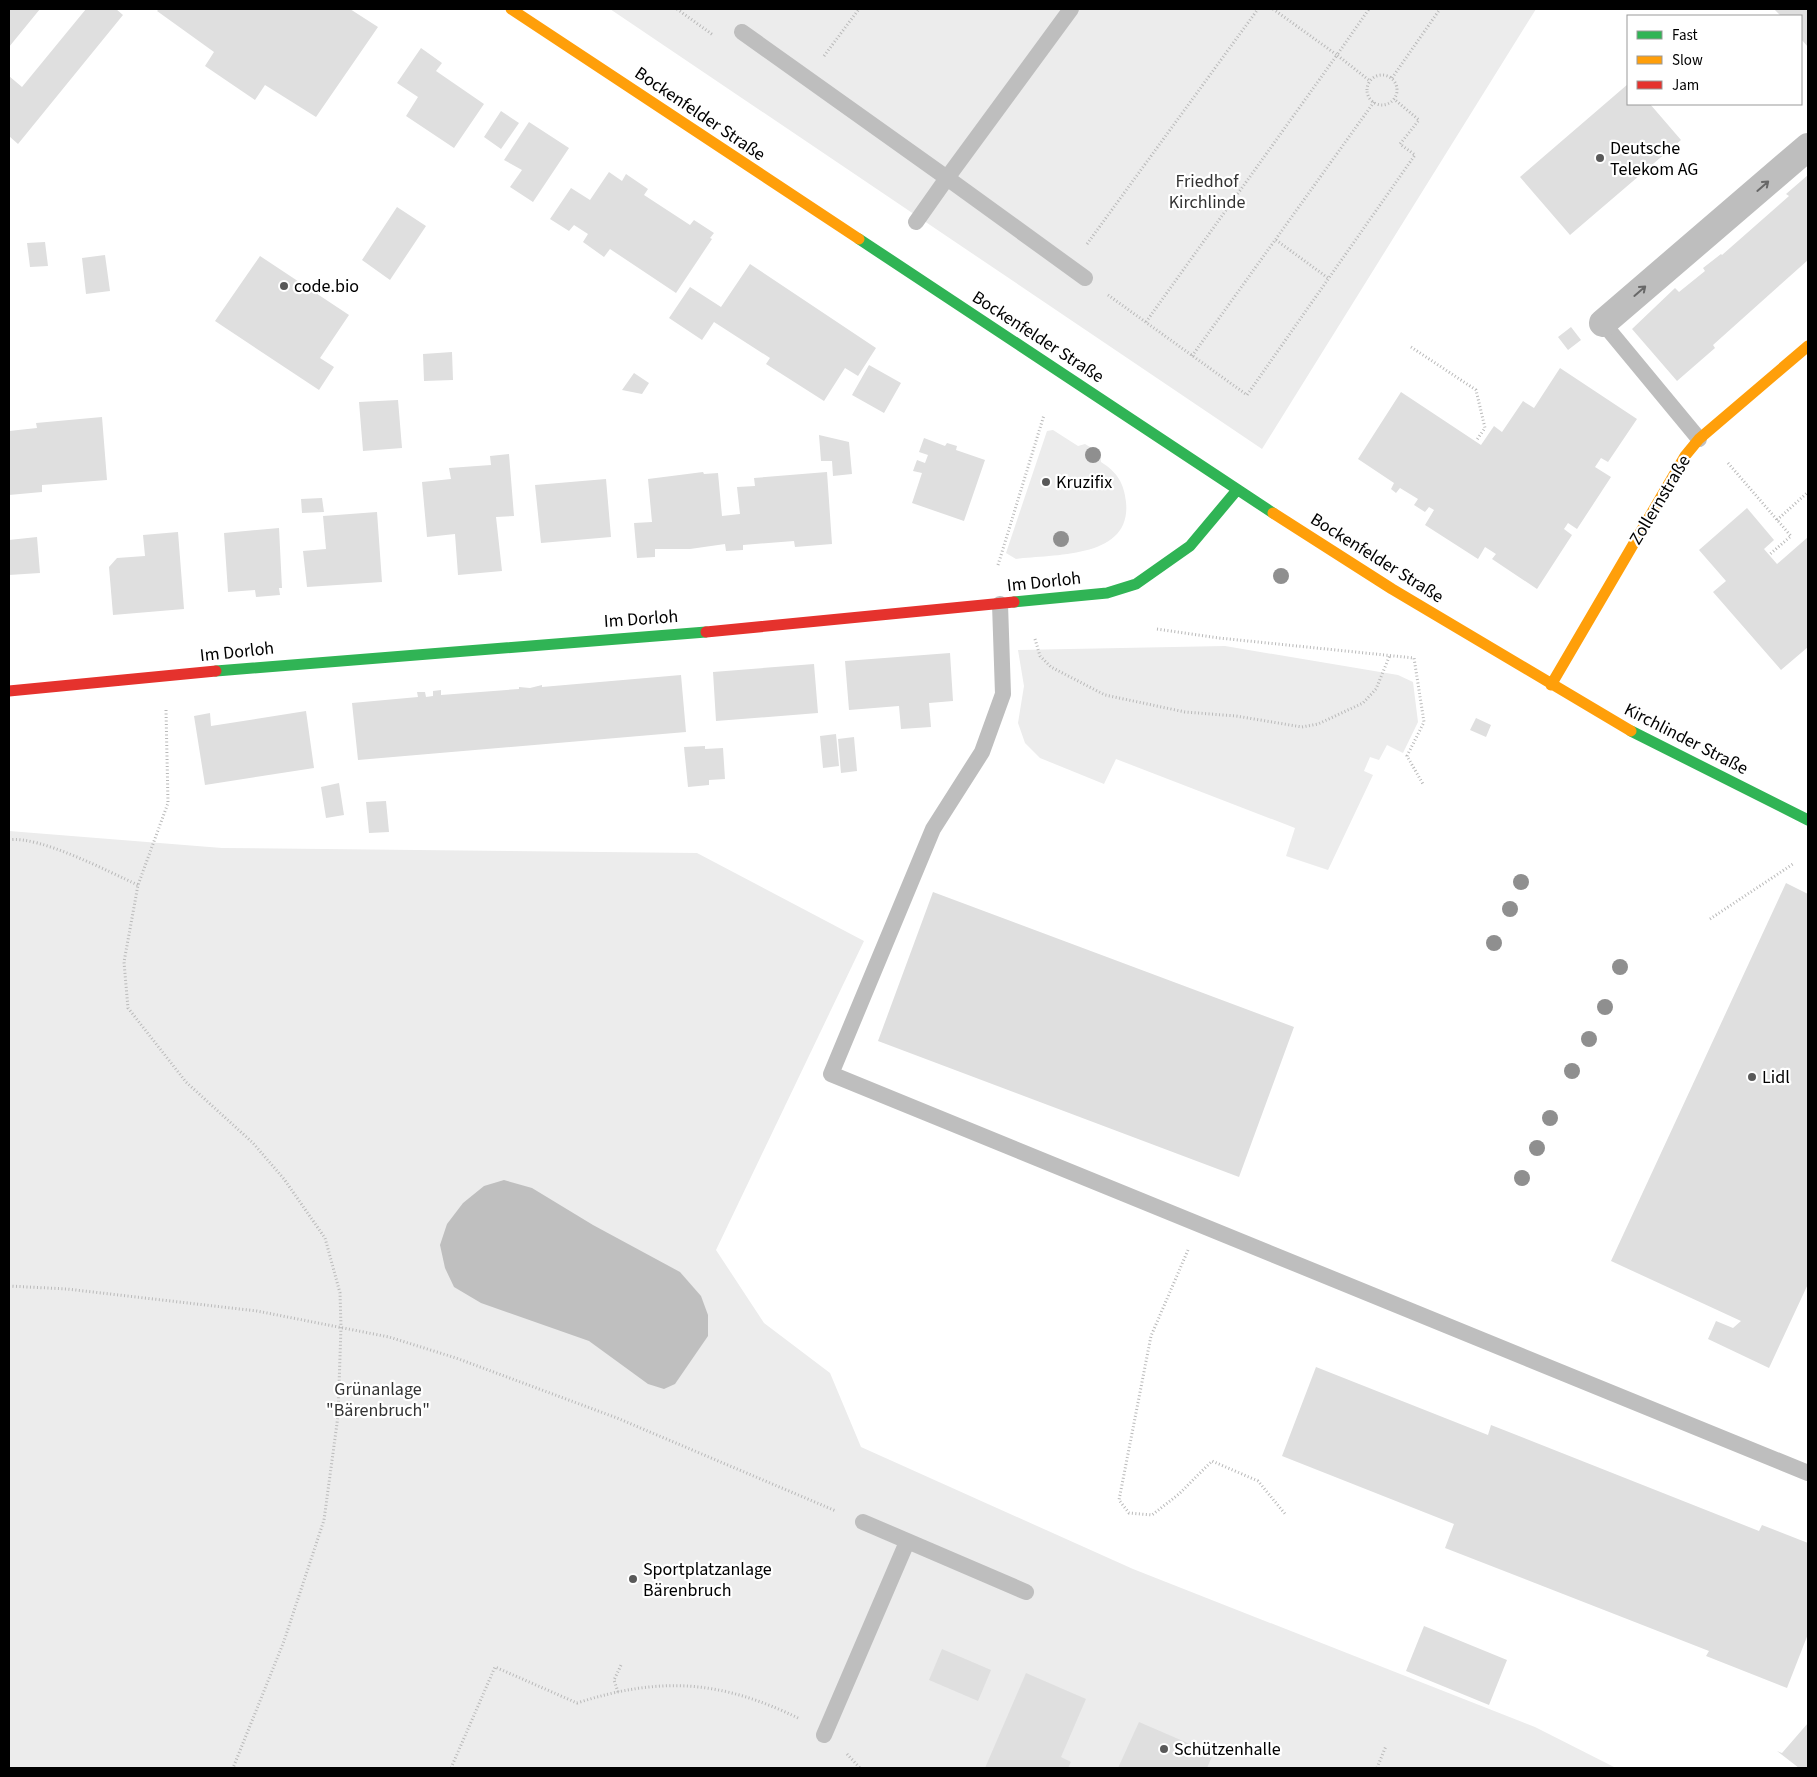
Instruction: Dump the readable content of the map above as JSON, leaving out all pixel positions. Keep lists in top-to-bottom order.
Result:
{
  "streets": {
    "street": [
      "Bockenfelder Straße",
      "Zollernstraße",
      "Im Dorloh",
      "Kirchlinder Straße"
    ]
  },
  "crossings": [
    ["Bockenfelder Straße", "Zollernstraße"],
    ["Bockenfelder Straße", "Im Dorloh"],
    ["Bockenfelder Straße", "Kirchlinder Straße"],
    ["Zollernstraße", "Kirchlinder Straße"]
  ],
  "parks": ["Friedhof Kirchlinde", "Grünanlage \"Bärenbruch\""],
  "places": [
    "Deutsche Telekom AG",
    "code.bio",
    "Kruzifix",
    "Lidl",
    "Sportplatzanlage Bärenbruch",
    "Schützenhalle"
  ],
  "legend": ["Fast", "Slow", "Jam"]
}
